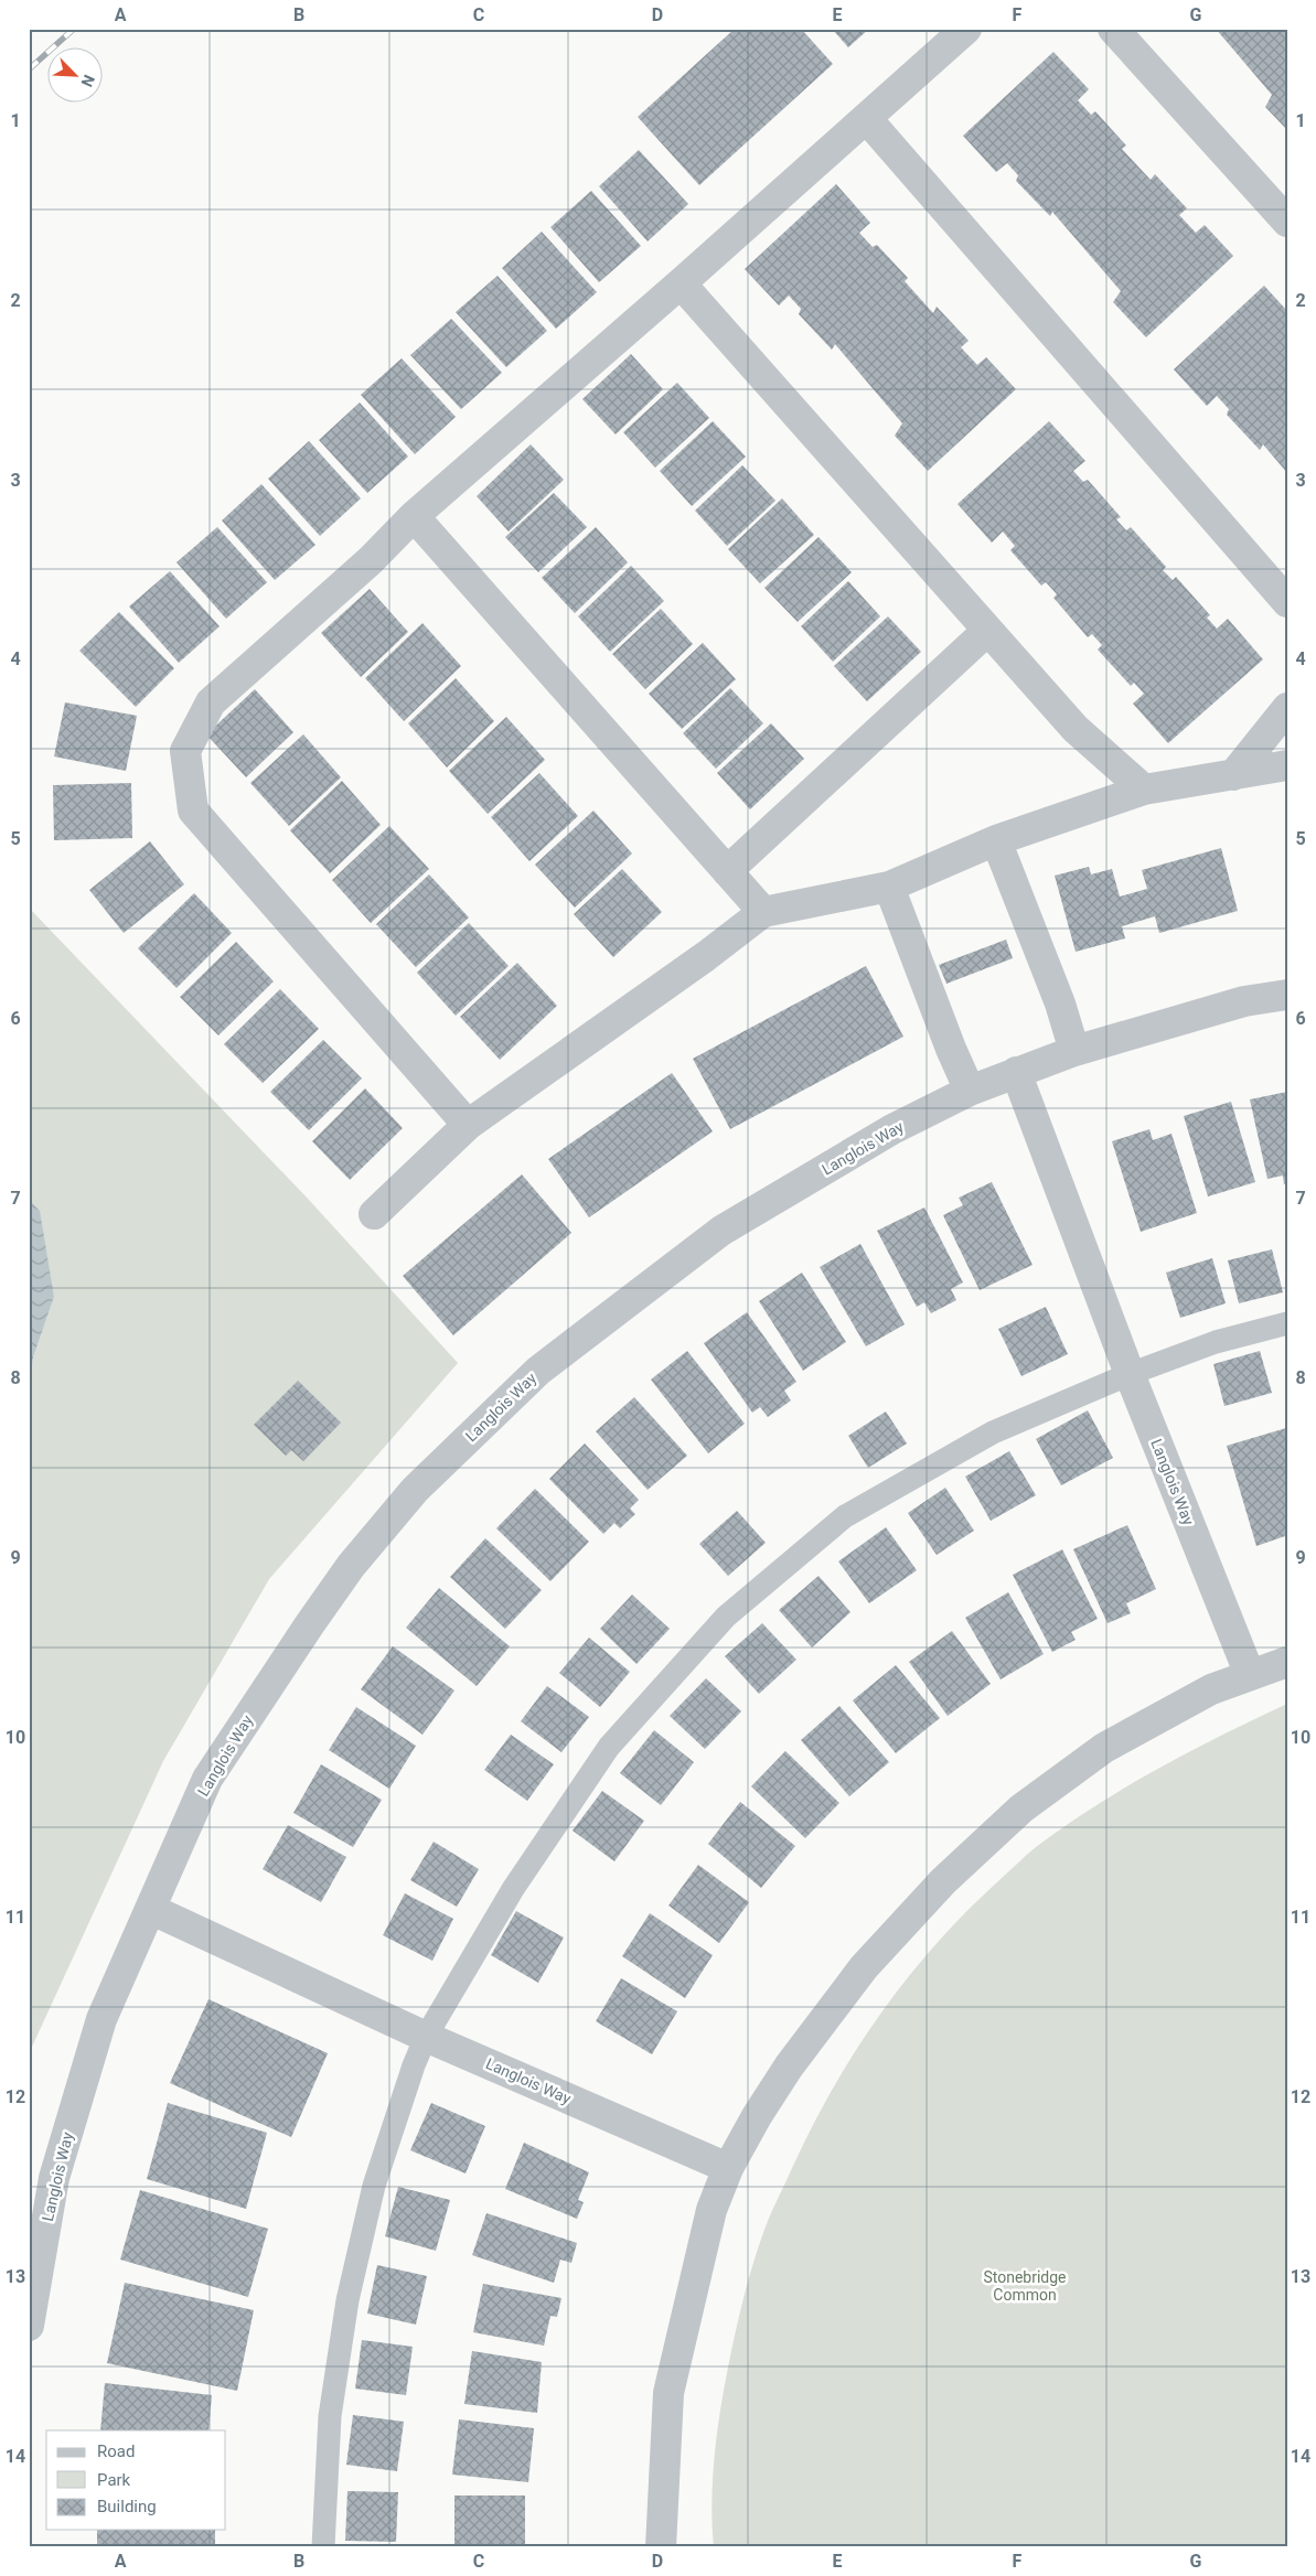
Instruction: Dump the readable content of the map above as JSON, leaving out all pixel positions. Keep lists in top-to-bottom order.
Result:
{
  "streets": {
    "street": ["Langlois Way"]
  },
  "parks": ["Stonebridge Common"],
  "legend": ["Road", "Park", "Building"],
  "north": "bottom right",
  "grid": {
    "columns": [
      "A",
      "B",
      "C",
      "D",
      "E",
      "F",
      "G"
    ],
    "rows": [
      "1",
      "2",
      "3",
      "4",
      "5",
      "6",
      "7",
      "8",
      "9",
      "10",
      "11",
      "12",
      "13",
      "14"
    ]
  }
}
